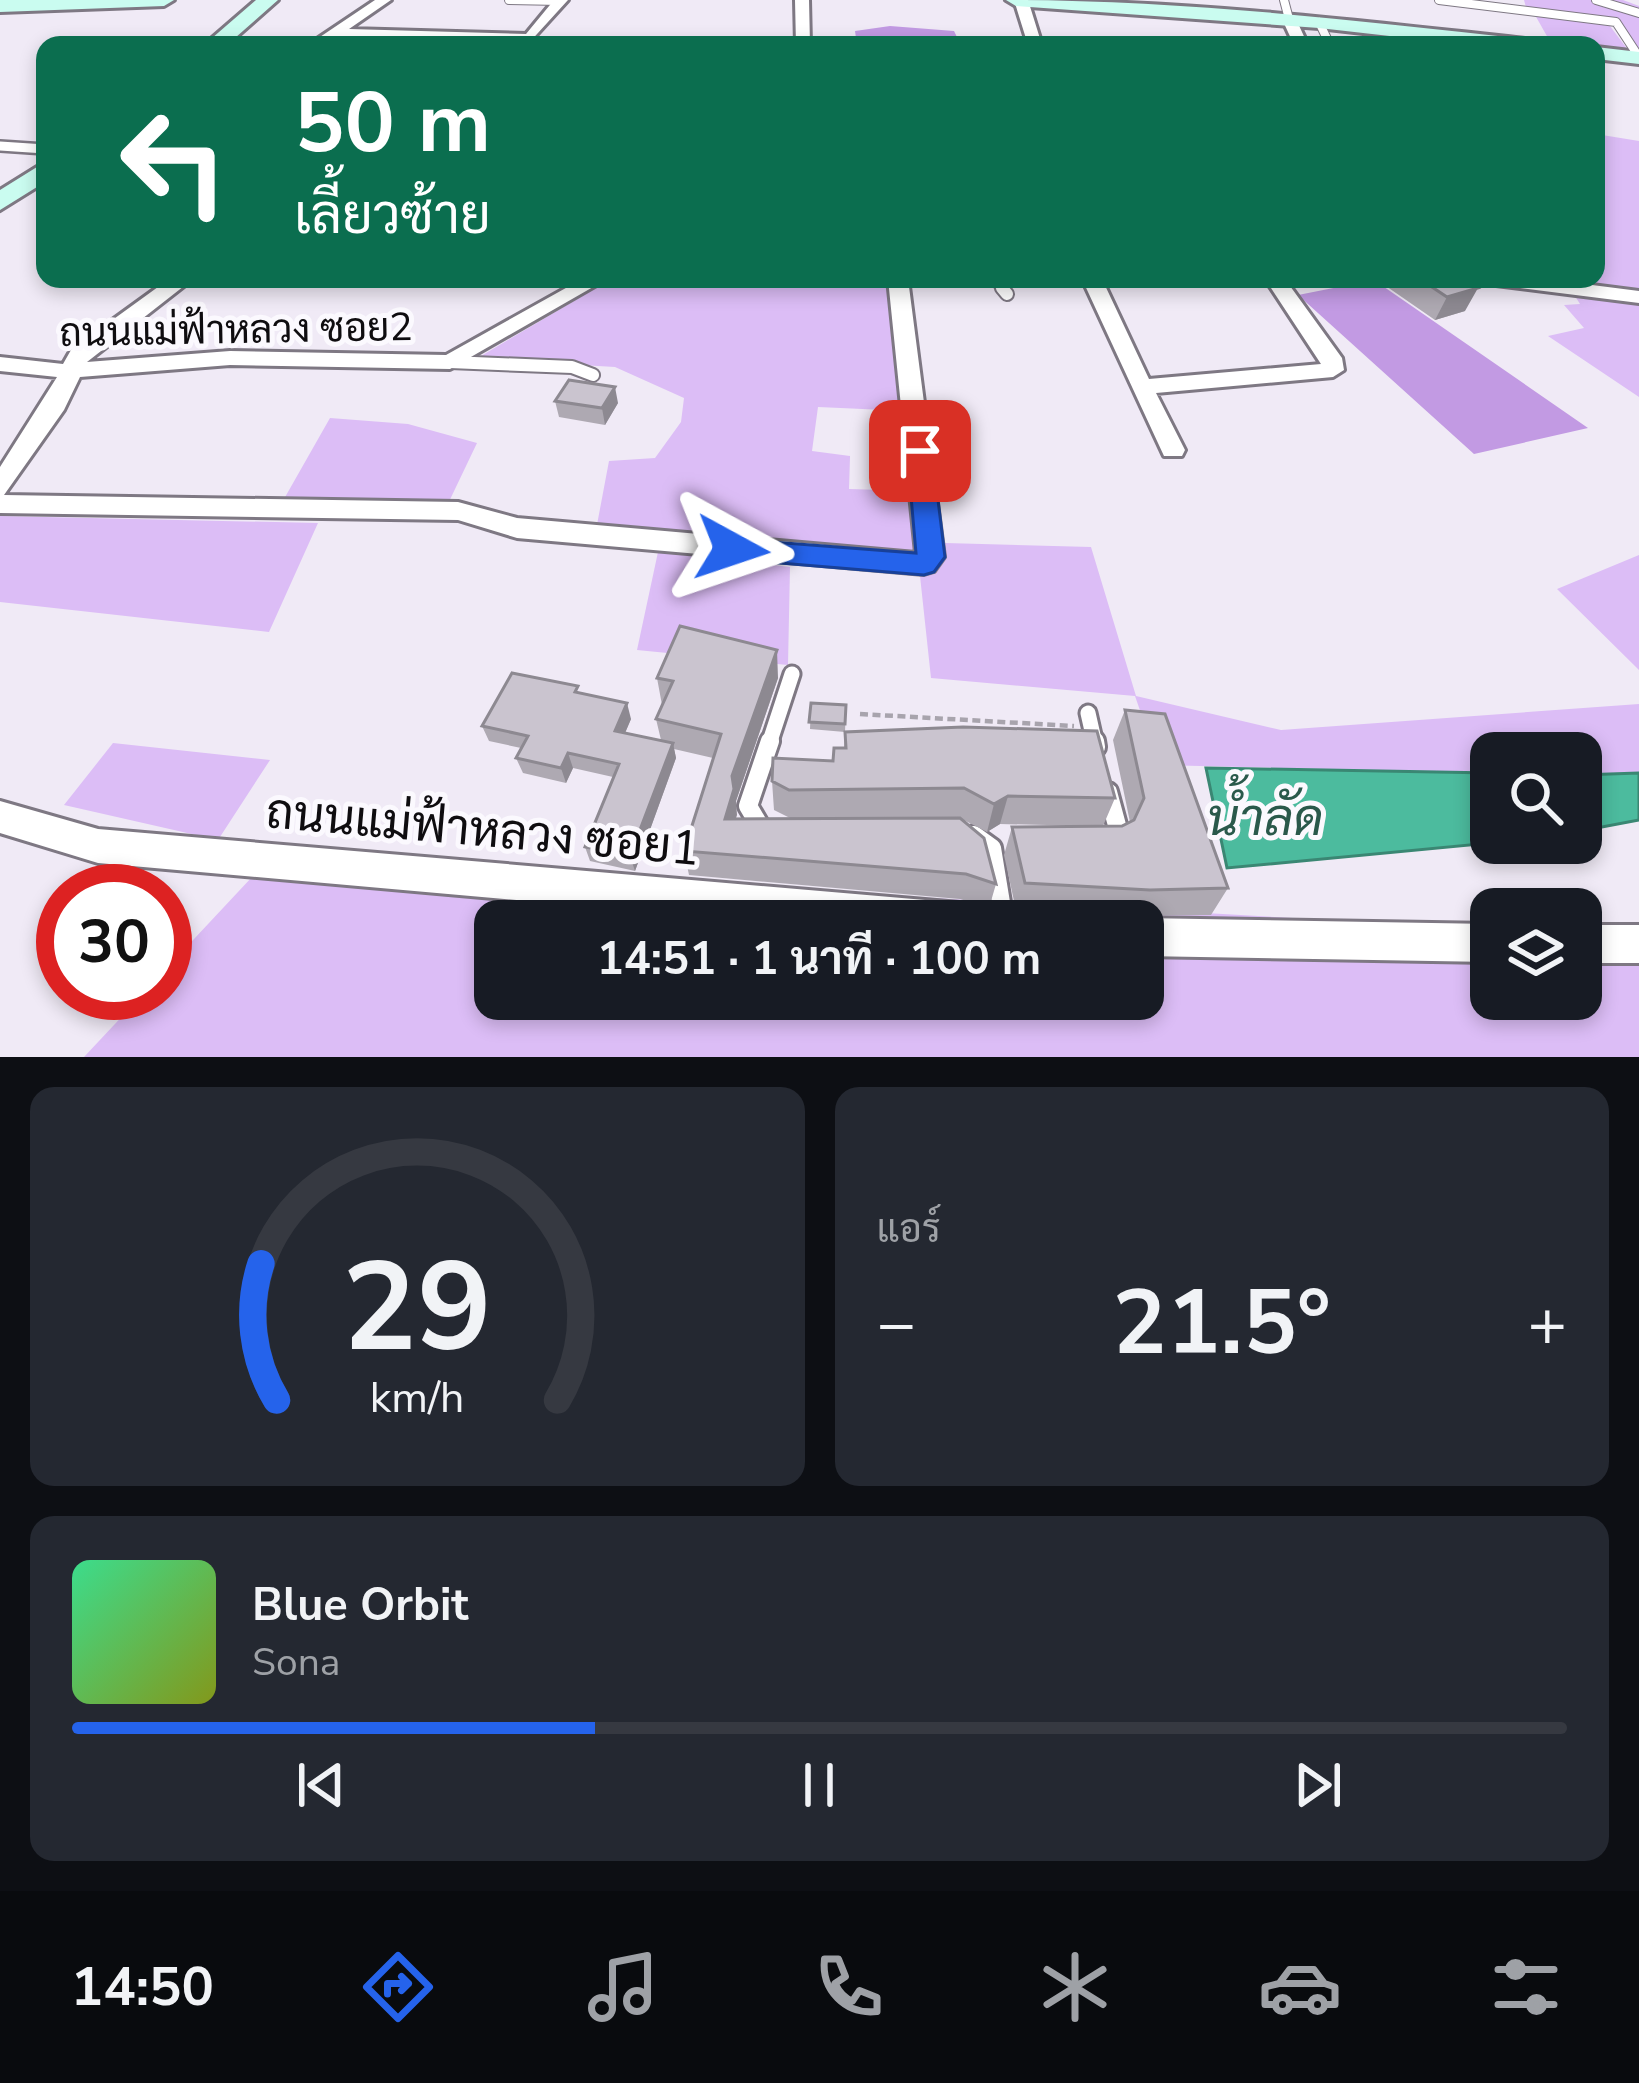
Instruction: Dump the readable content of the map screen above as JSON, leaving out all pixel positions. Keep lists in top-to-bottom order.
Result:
{
  "streets": {
    "street": ["ถนนแม่ฟ้าหลวง ซอย2", "ถนนแม่ฟ้าหลวง ซอย1"]
  },
  "water": ["น้ำลัด"],
  "page": {
    "turn": ["50 m", "เลี้ยวซ้าย"],
    "limit": "30",
    "trip": "14:51 · 1 นาที · 100 m",
    "tile": "แอร์",
    "heat": ["−", "21.5°", "+"],
    "song": ["Blue Orbit", "Sona"],
    "tabs": "14:50",
    "gauge": ["29", "km/h"]
  }
}
